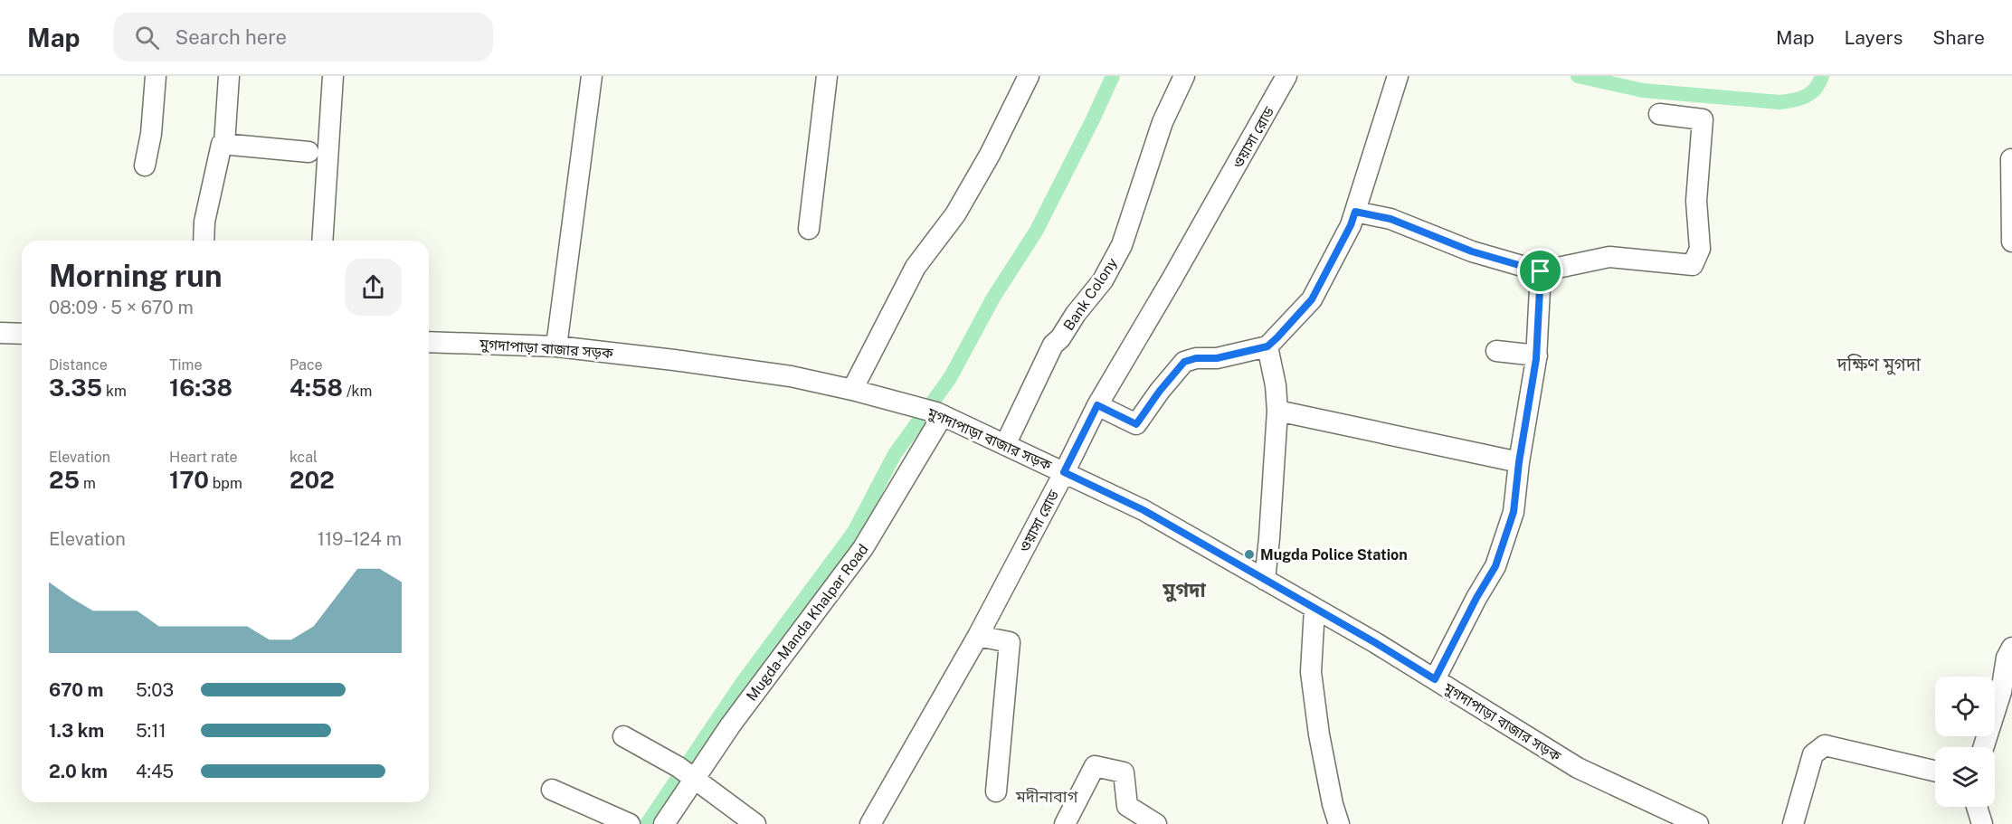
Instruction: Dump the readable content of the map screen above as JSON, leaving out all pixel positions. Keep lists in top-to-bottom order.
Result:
{
  "streets": {
    "street": [
      "ওয়াসা রোড",
      "Bank Colony",
      "মুগদাপাড়া বাজার সড়ক",
      "Mugda-Manda Khalpar Road"
    ]
  },
  "crossings": [
    ["ওয়াসা রোড", "মুগদাপাড়া বাজার সড়ক"],
    ["Bank Colony", "মুগদাপাড়া বাজার সড়ক"],
    ["মুগদাপাড়া বাজার সড়ক", "Mugda-Manda Khalpar Road"]
  ],
  "districts": ["দক্ষিণ মুগদা", "মুগদা", "মদীনাবাগ"],
  "places": ["Mugda Police Station"],
  "page": {
    "header": "Map",
    "search": "Search here",
    "nav": ["Map", "Layers", "Share"],
    "heading": ["Morning run", "08:09 · 5 × 670 m"],
    "stats": [
      ["Distance", "3.35 km"],
      ["Time", "16:38"],
      ["Pace", "4:58 /km"],
      ["Elevation", "25 m"],
      ["Heart rate", "170 bpm"],
      ["kcal", "202"]
    ],
    "chart": ["Elevation", "119–124 m"],
    "list": [
      {
        "name": "670 m",
        "note": "5:03"
      },
      {
        "name": "1.3 km",
        "note": "5:11"
      },
      {
        "name": "2.0 km",
        "note": "4:45"
      }
    ]
  }
}
